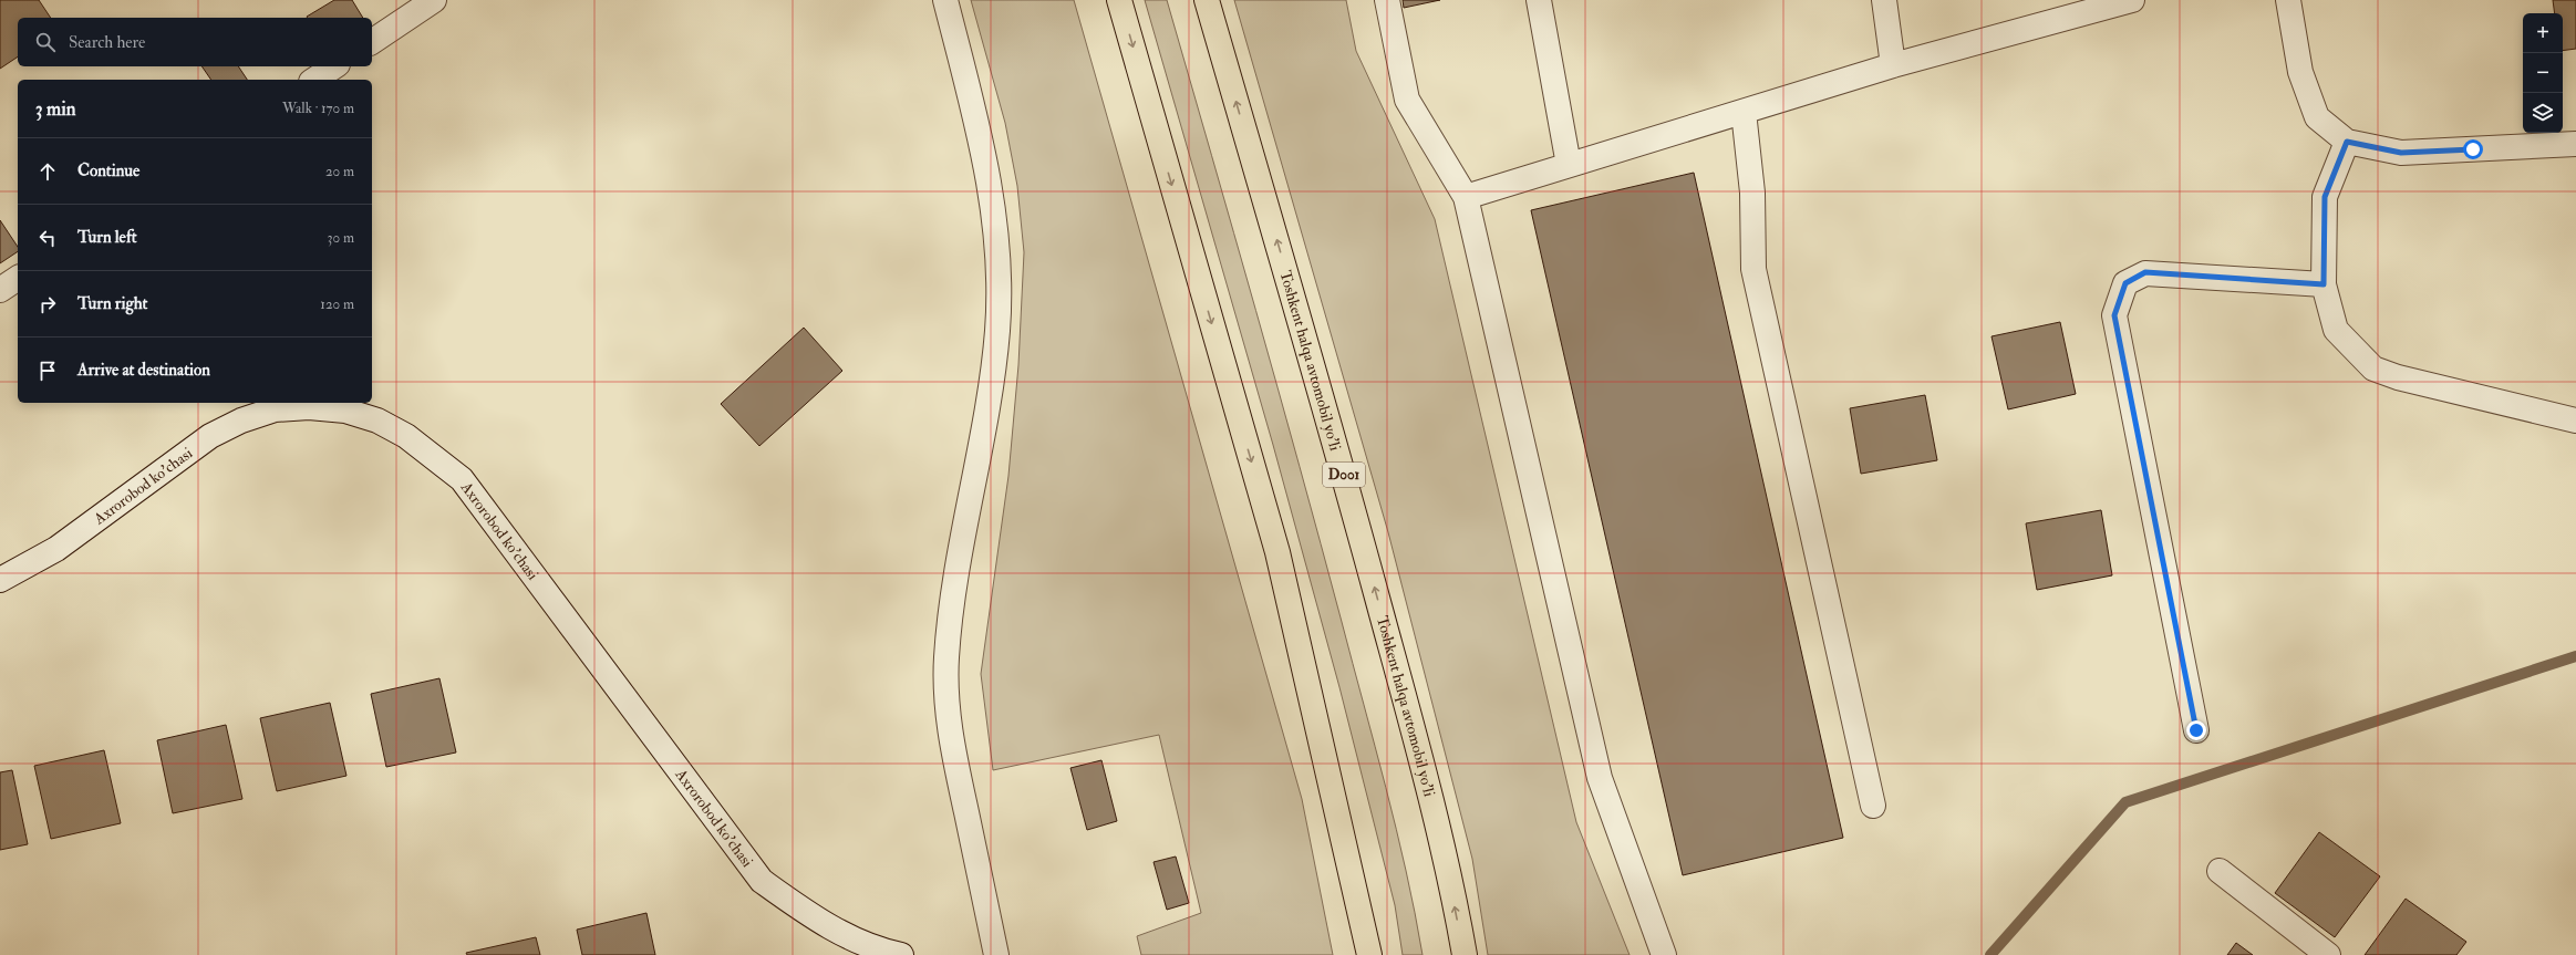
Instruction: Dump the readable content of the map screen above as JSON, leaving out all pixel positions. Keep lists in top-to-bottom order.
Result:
{
  "streets": {
    "highway": ["Toshkent halqa avtomobil yo'li", "D001"],
    "street": ["Axrorobod ko'chasi"]
  },
  "page": {
    "map_buttons": ["+", "−"],
    "search": "Search here",
    "heading": ["3 min", "Walk · 170 m"],
    "list": [
      ["Continue", "20 m"],
      ["Turn left", "30 m"],
      ["Turn right", "120 m"],
      "Arrive at destination"
    ]
  }
}
